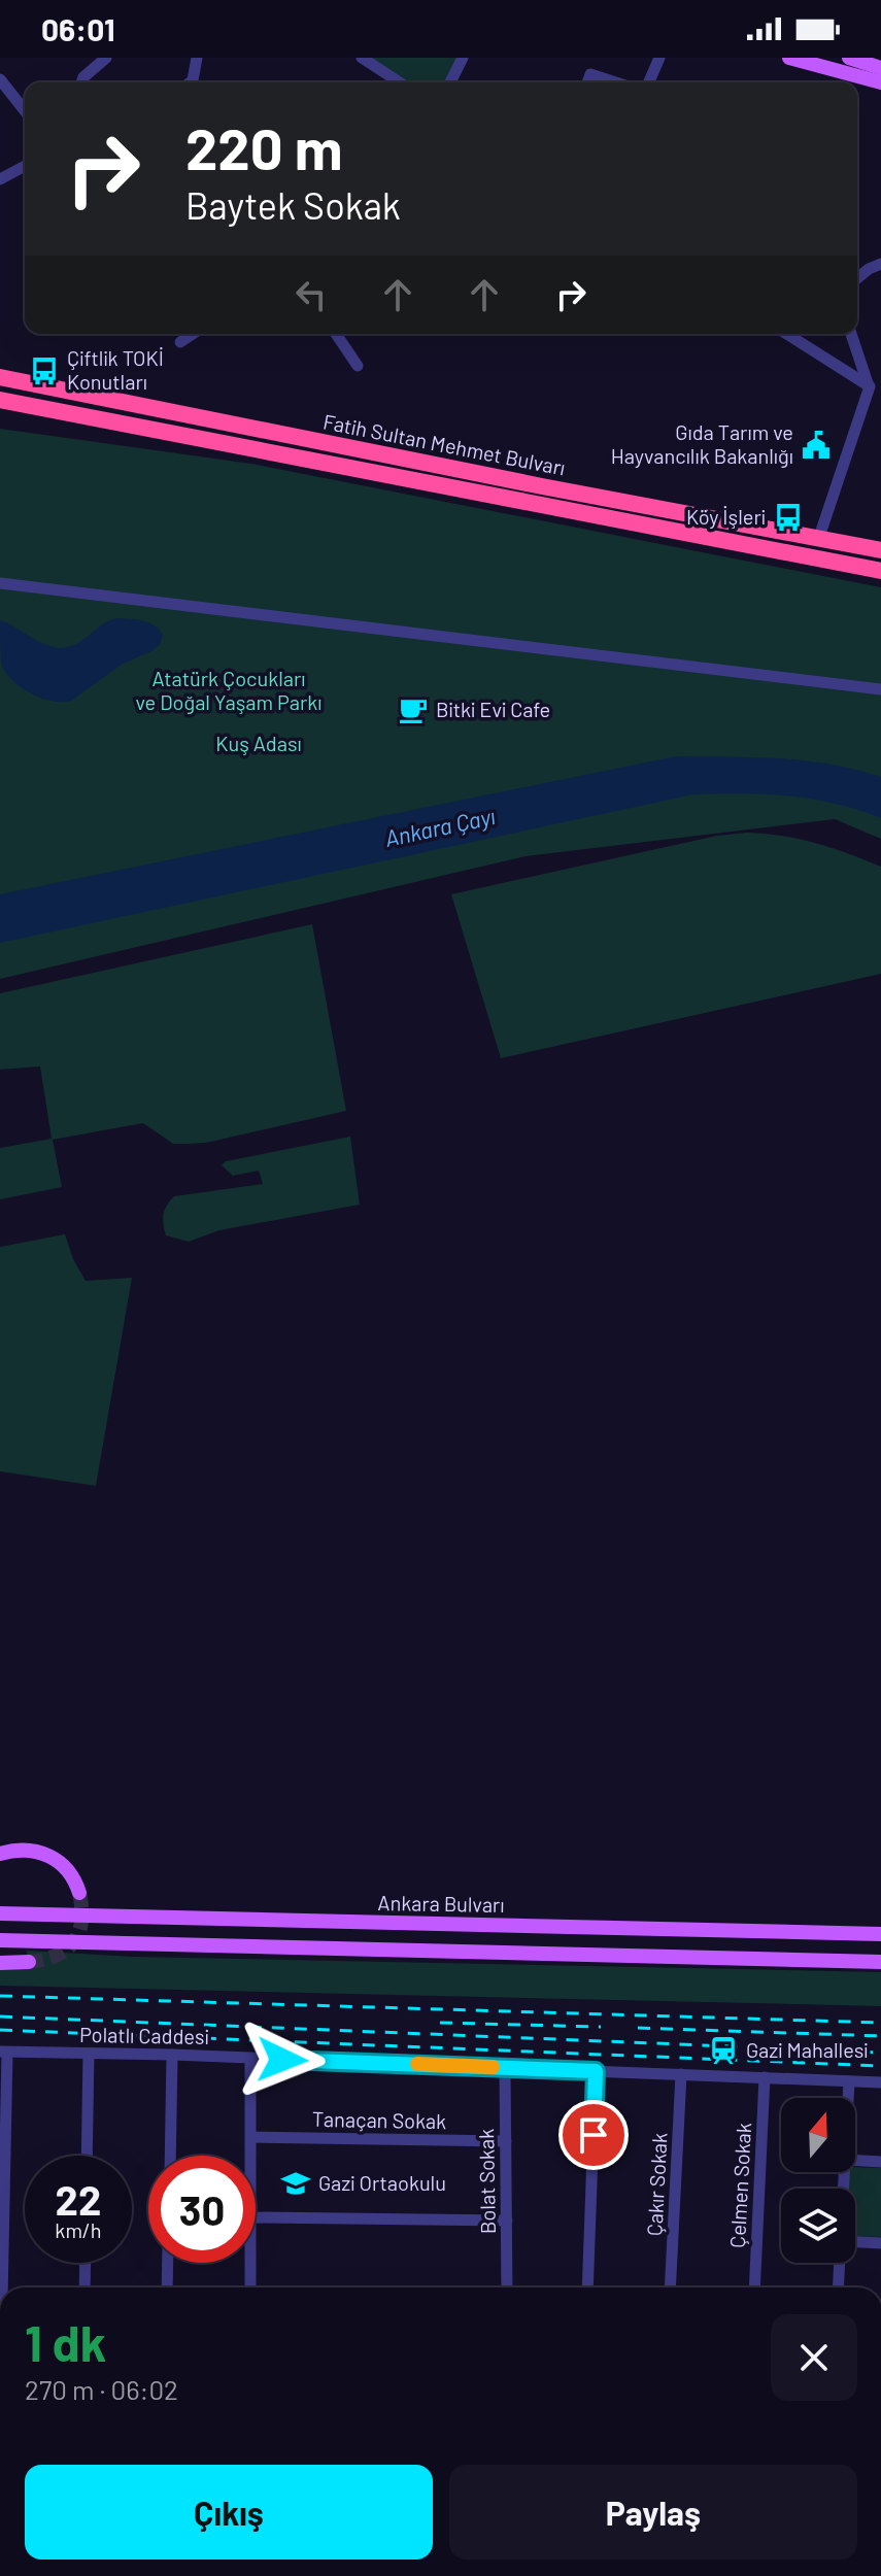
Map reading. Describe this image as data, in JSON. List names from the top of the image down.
{
  "streets": {
    "highway": ["Fatih Sultan Mehmet Bulvarı"],
    "main road": ["Ankara Bulvarı"],
    "street": [
      "Polatlı Caddesi",
      "Tanaçan Sokak",
      "Bolat Sokak",
      "Çakır Sokak",
      "Çelmen Sokak"
    ]
  },
  "crossings": [
    ["Polatlı Caddesi", "Bolat Sokak"],
    ["Polatlı Caddesi", "Çakır Sokak"],
    ["Polatlı Caddesi", "Çelmen Sokak"],
    ["Tanaçan Sokak", "Bolat Sokak"]
  ],
  "water": ["Ankara Çayı"],
  "parks": ["Atatürk Çocukları ve Doğal Yaşam Parkı", "Kuş Adası"],
  "places": {
    "bus stop": ["Çiftlik TOKİ Konutları", "Köy İşleri"],
    "public building": ["Gıda Tarım ve Hayvancılık Bakanlığı"],
    "cafe": ["Bitki Evi Cafe"],
    "station": ["Gazi Mahallesi"],
    "school or university": ["Gazi Ortaokulu"]
  },
  "north": "top",
  "page": {
    "status": "06:01",
    "turn": ["220 m", "Baytek Sokak"],
    "speed": "22 km/h",
    "limit": "30",
    "heading": ["1 dk", "270 m · 06:02"],
    "buttons": ["Çıkış", "Paylaş"]
  }
}
